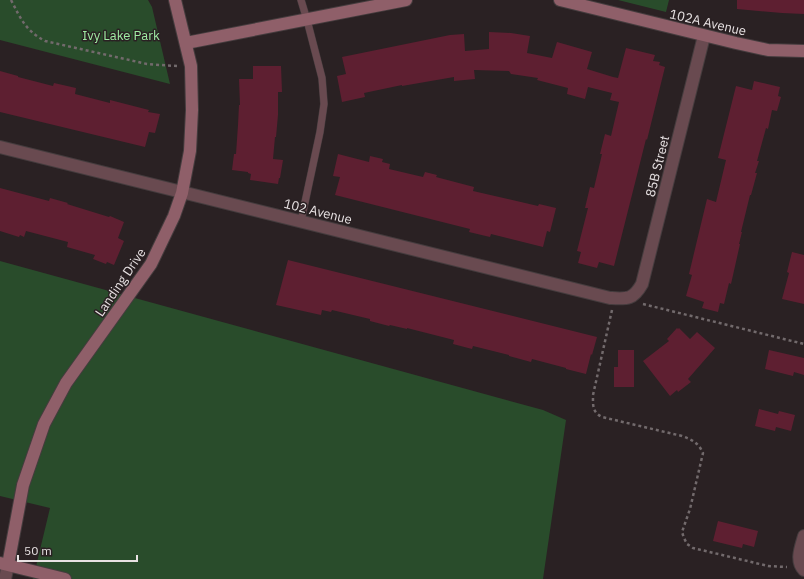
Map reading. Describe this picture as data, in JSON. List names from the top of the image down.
{
  "streets": {
    "street": [
      "102A Avenue",
      "85B Street",
      "102 Avenue",
      "Landing Drive"
    ]
  },
  "crossings": [
    ["102A Avenue", "85B Street"],
    ["85B Street", "102 Avenue"],
    ["102 Avenue", "Landing Drive"]
  ],
  "parks": ["Ivy Lake Park"],
  "scale_bar": "50 m"
}
